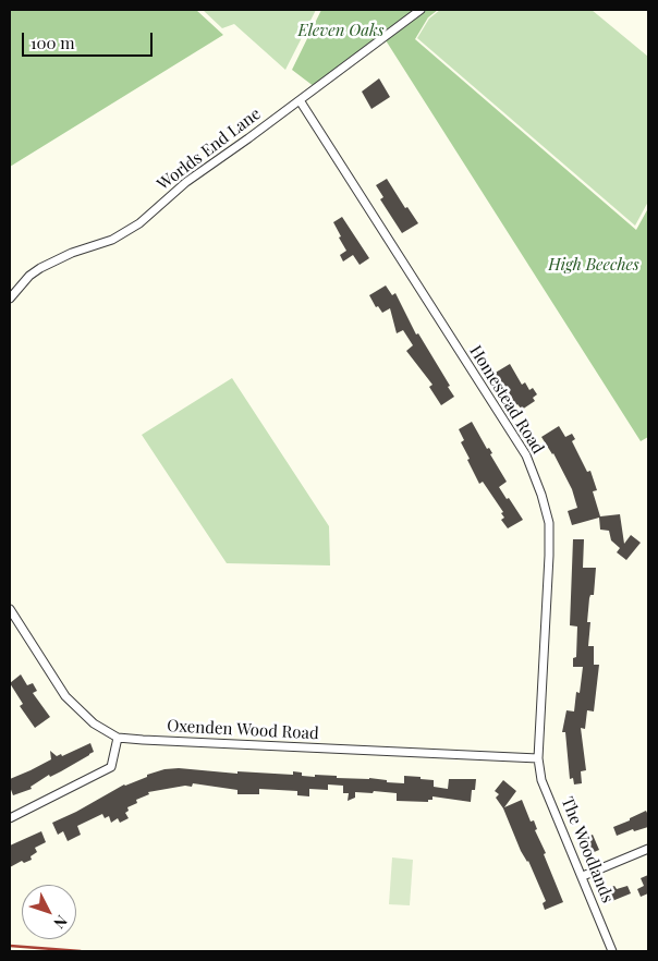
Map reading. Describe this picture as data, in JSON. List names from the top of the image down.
{
  "streets": {
    "street": [
      "Worlds End Lane",
      "Homestead Road",
      "Oxenden Wood Road",
      "The Woodlands"
    ]
  },
  "crossings": [
    ["Worlds End Lane", "Homestead Road"],
    ["Homestead Road", "Oxenden Wood Road"],
    ["Homestead Road", "The Woodlands"],
    ["Oxenden Wood Road", "The Woodlands"]
  ],
  "parks": ["Eleven Oaks", "High Beeches"],
  "scale_bar": "100 m",
  "north": "bottom right"
}
